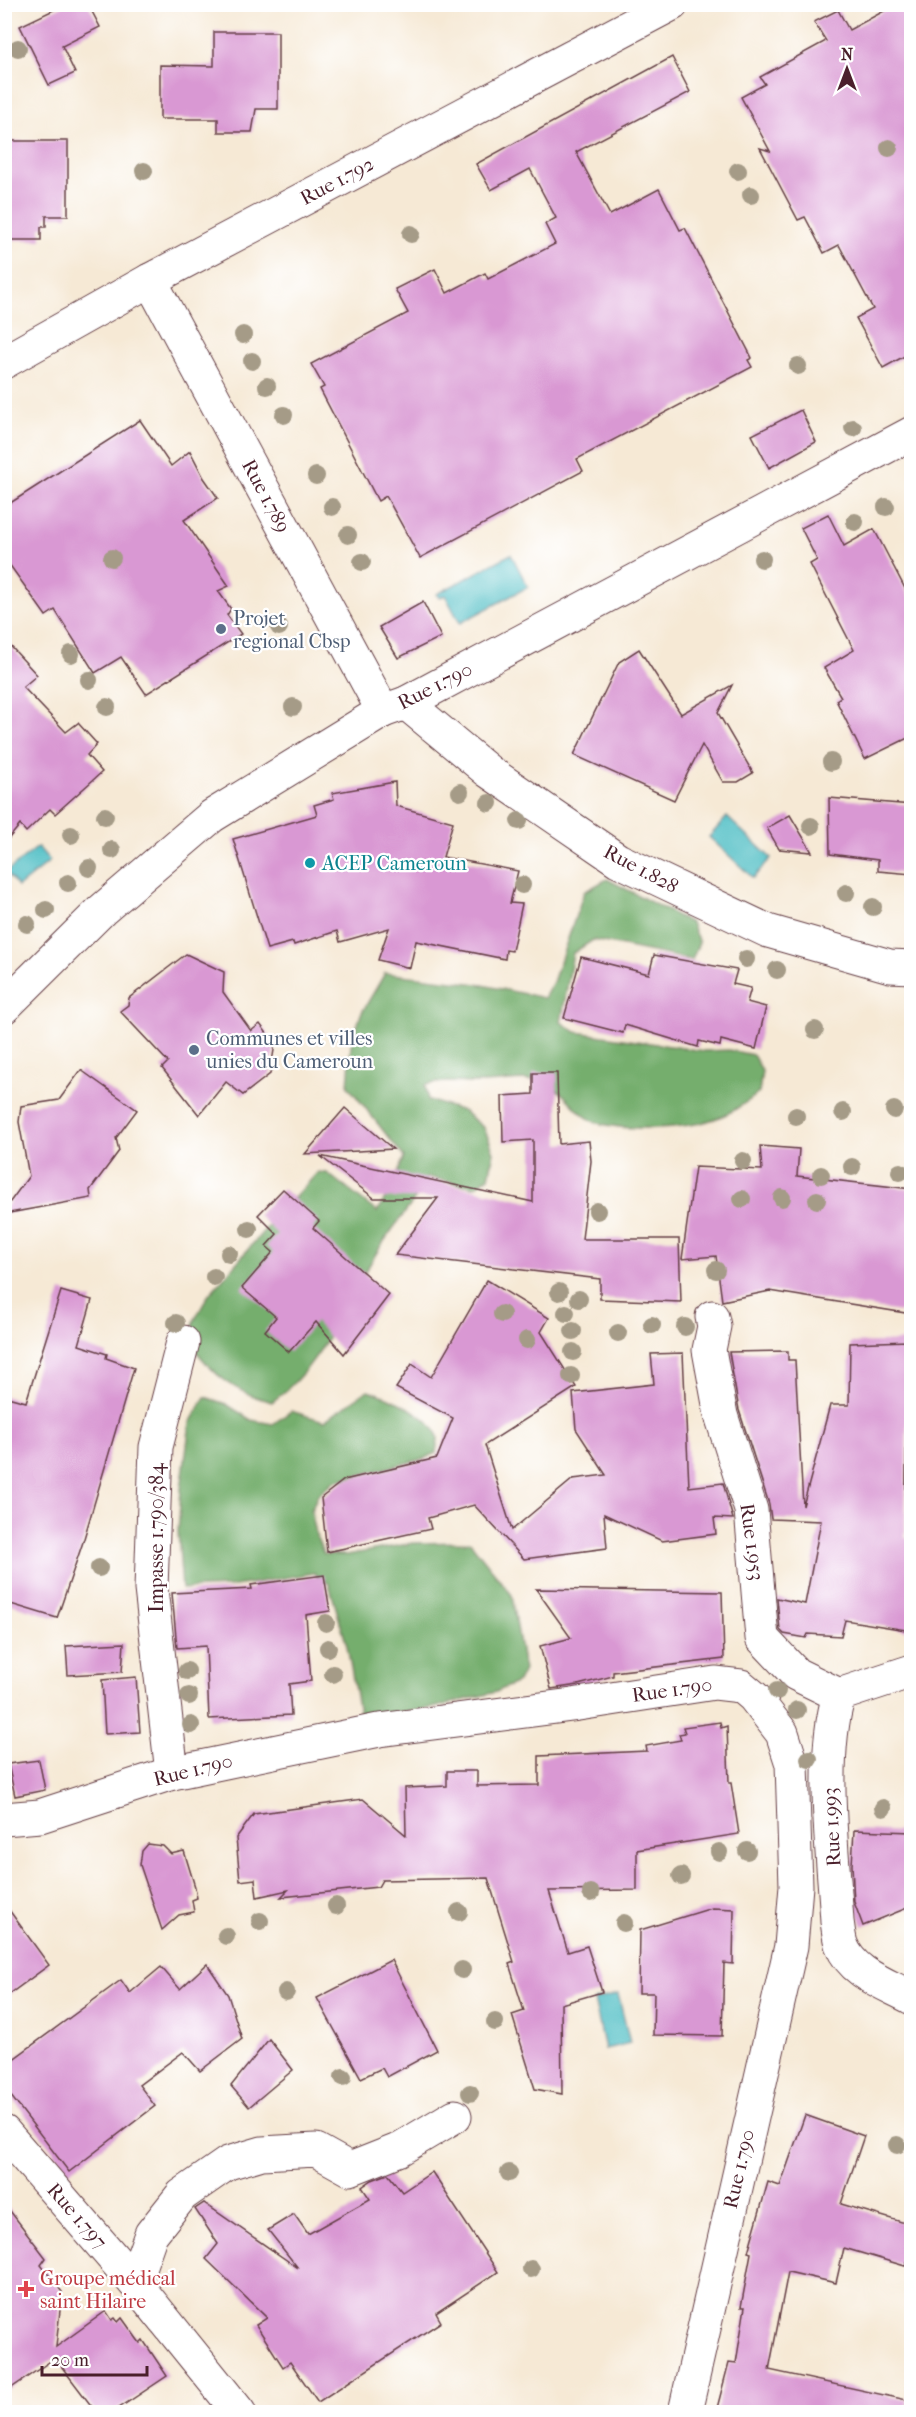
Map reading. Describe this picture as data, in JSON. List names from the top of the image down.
{
  "streets": {
    "street": [
      "Rue 1.792",
      "Rue 1.789",
      "Rue 1.790",
      "Rue 1.828",
      "Impasse 1.790/384",
      "Rue 1.953",
      "Rue 1.993",
      "Rue 1.797"
    ]
  },
  "crossings": [
    ["Rue 1.792", "Rue 1.789"],
    ["Rue 1.789", "Rue 1.790"],
    ["Rue 1.789", "Rue 1.828"],
    ["Rue 1.790", "Rue 1.828"],
    ["Rue 1.790", "Impasse 1.790/384"],
    ["Rue 1.953", "Rue 1.993"]
  ],
  "places": {
    "other": ["Projet regional Cbsp", "ACEP Cameroun", "Communes et villes unies du Cameroun"],
    "health": ["Groupe médical saint Hilaire"]
  },
  "scale_bar": "20 m",
  "north": "top"
}
